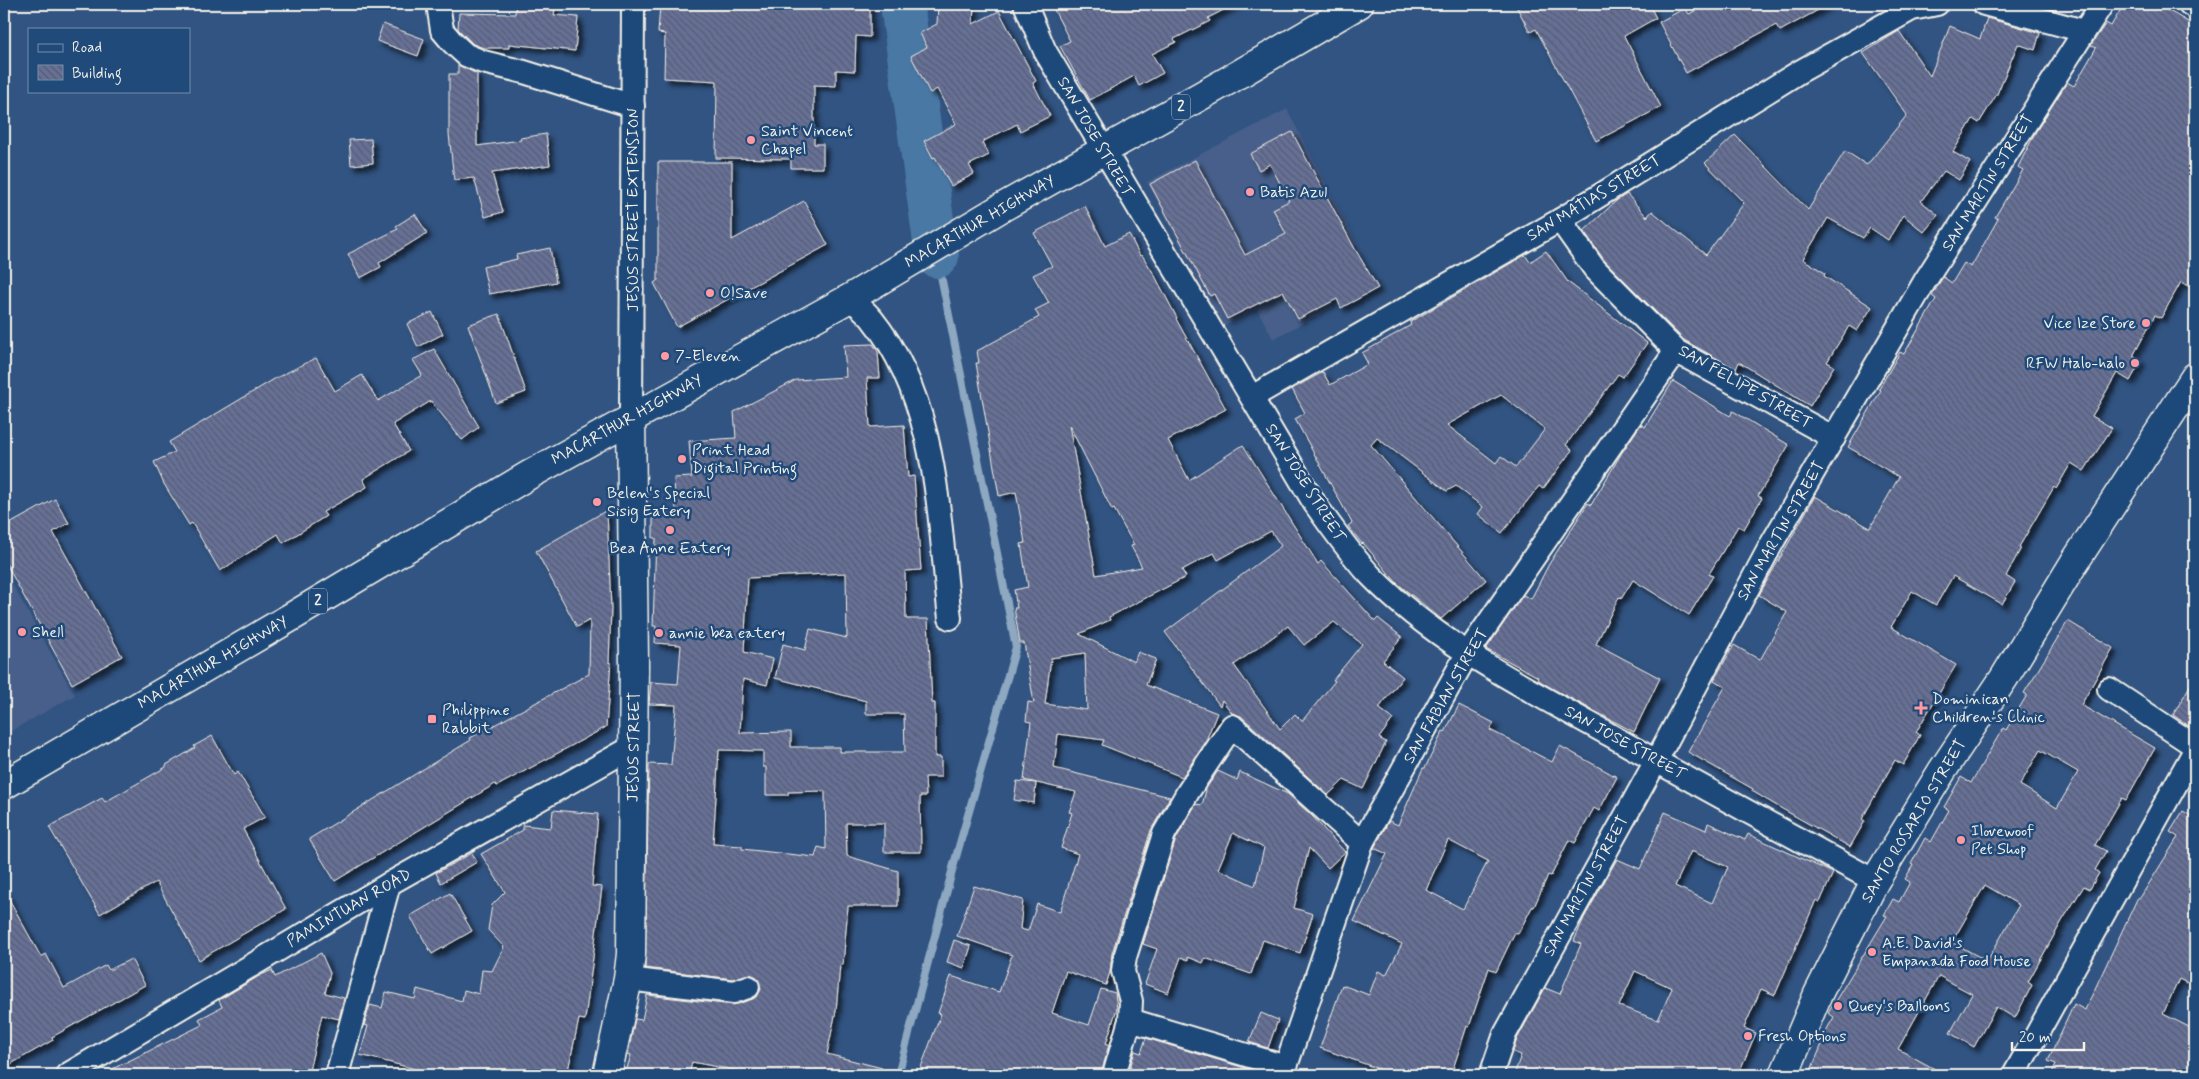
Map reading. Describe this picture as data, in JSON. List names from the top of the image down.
{
  "streets": {
    "main road": [
      "2",
      "MACARTHUR HIGHWAY",
      "JESUS STREET",
      "SANTO ROSARIO STREET"
    ],
    "street": [
      "SAN JOSE STREET",
      "SAN MARTIN STREET",
      "SAN MATIAS STREET",
      "JESUS STREET EXTENSION",
      "SAN FELIPE STREET",
      "SAN FABIAN STREET",
      "PAMINTUAN ROAD"
    ]
  },
  "crossings": [
    ["SAN JOSE STREET", "SAN MARTIN STREET"],
    ["SAN JOSE STREET", "SAN MATIAS STREET"],
    ["SAN JOSE STREET", "MACARTHUR HIGHWAY"],
    ["SAN JOSE STREET", "SAN FABIAN STREET"],
    ["SAN JOSE STREET", "SANTO ROSARIO STREET"],
    ["SAN MARTIN STREET", "SAN FELIPE STREET"],
    ["SAN MATIAS STREET", "SAN FELIPE STREET"],
    ["JESUS STREET EXTENSION", "MACARTHUR HIGHWAY"],
    ["JESUS STREET EXTENSION", "JESUS STREET"],
    ["MACARTHUR HIGHWAY", "JESUS STREET"],
    ["SAN FELIPE STREET", "SAN FABIAN STREET"],
    ["JESUS STREET", "PAMINTUAN ROAD"]
  ],
  "places": {
    "other": [
      "Saint Vincent Chapel",
      "Batis Azul",
      "O!Save",
      "Vice Ize Store",
      "7-Eleven",
      "RFW Halo-halo",
      "Print Head Digital Printing",
      "Belen's Special Sisig Eatery",
      "Bea Anne Eatery",
      "Shell",
      "annie bea eatery",
      "Ilovewoof Pet Shop",
      "A.E. David's Empanada Food House",
      "Quey's Balloons",
      "Fresh Options"
    ],
    "health": ["Dominican Children's Clinic"],
    "transit": ["Philippine Rabbit"]
  },
  "legend": ["Road", "Building"],
  "scale_bar": "20 m"
}
